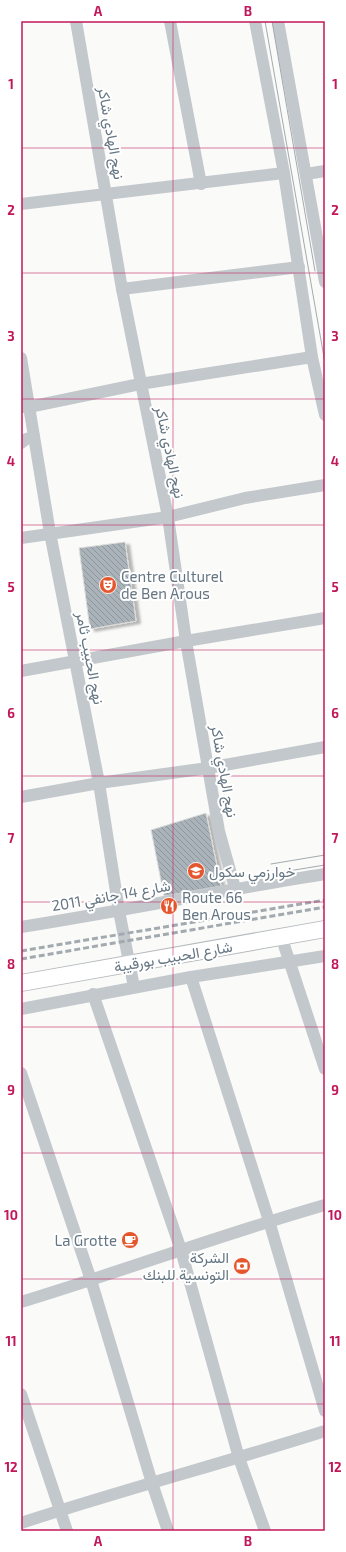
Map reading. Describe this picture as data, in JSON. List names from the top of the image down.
{
  "streets": {
    "main road": ["شارع الحبيب بورقيبة"],
    "street": ["نهج الهادي شاكر", "نهج الحبيب ثامر", "شارع 14 جانفي 2011"]
  },
  "crossings": [
    ["نهج الهادي شاكر", "شارع 14 جانفي 2011"],
    ["نهج الحبيب ثامر", "شارع 14 جانفي 2011"],
    ["نهج الحبيب ثامر", "شارع الحبيب بورقيبة"]
  ],
  "places": {
    "theatre": ["Centre Culturel de Ben Arous"],
    "school or university": ["خوارزمي سكول"],
    "restaurant": ["Route 66 Ben Arous"],
    "cafe": ["La Grotte"],
    "bank": ["الشركة التونسية للبنك"]
  },
  "grid": {
    "columns": ["A", "B"],
    "rows": [
      "1",
      "2",
      "3",
      "4",
      "5",
      "6",
      "7",
      "8",
      "9",
      "10",
      "11",
      "12"
    ]
  }
}
